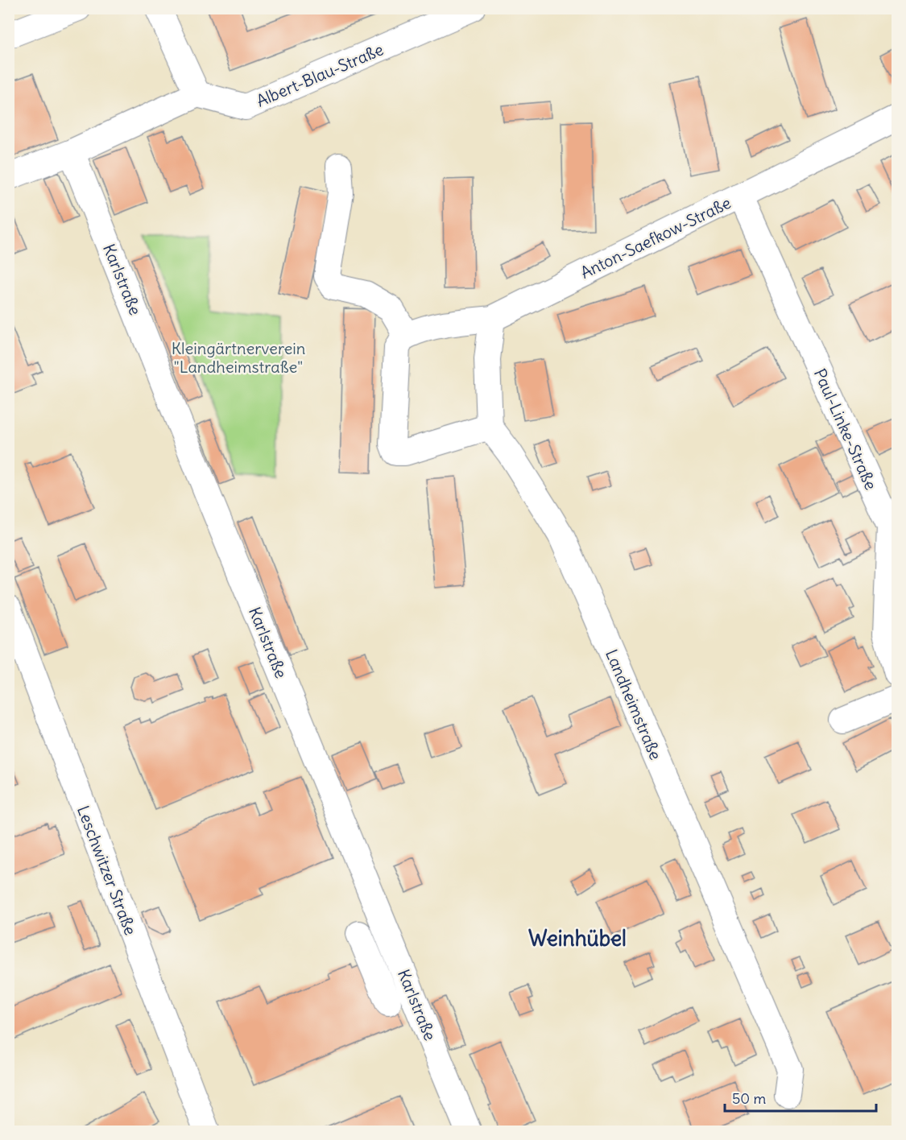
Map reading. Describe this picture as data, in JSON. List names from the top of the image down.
{
  "streets": {
    "street": [
      "Albert-Blau-Straße",
      "Anton-Saefkow-Straße",
      "Karlstraße",
      "Paul-Linke-Straße",
      "Landheimstraße",
      "Leschwitzer Straße"
    ]
  },
  "crossings": [
    ["Anton-Saefkow-Straße", "Paul-Linke-Straße"]
  ],
  "districts": ["Weinhübel"],
  "parks": ["Kleingärtnerverein \"Landheimstraße\""],
  "scale_bar": "50 m"
}
